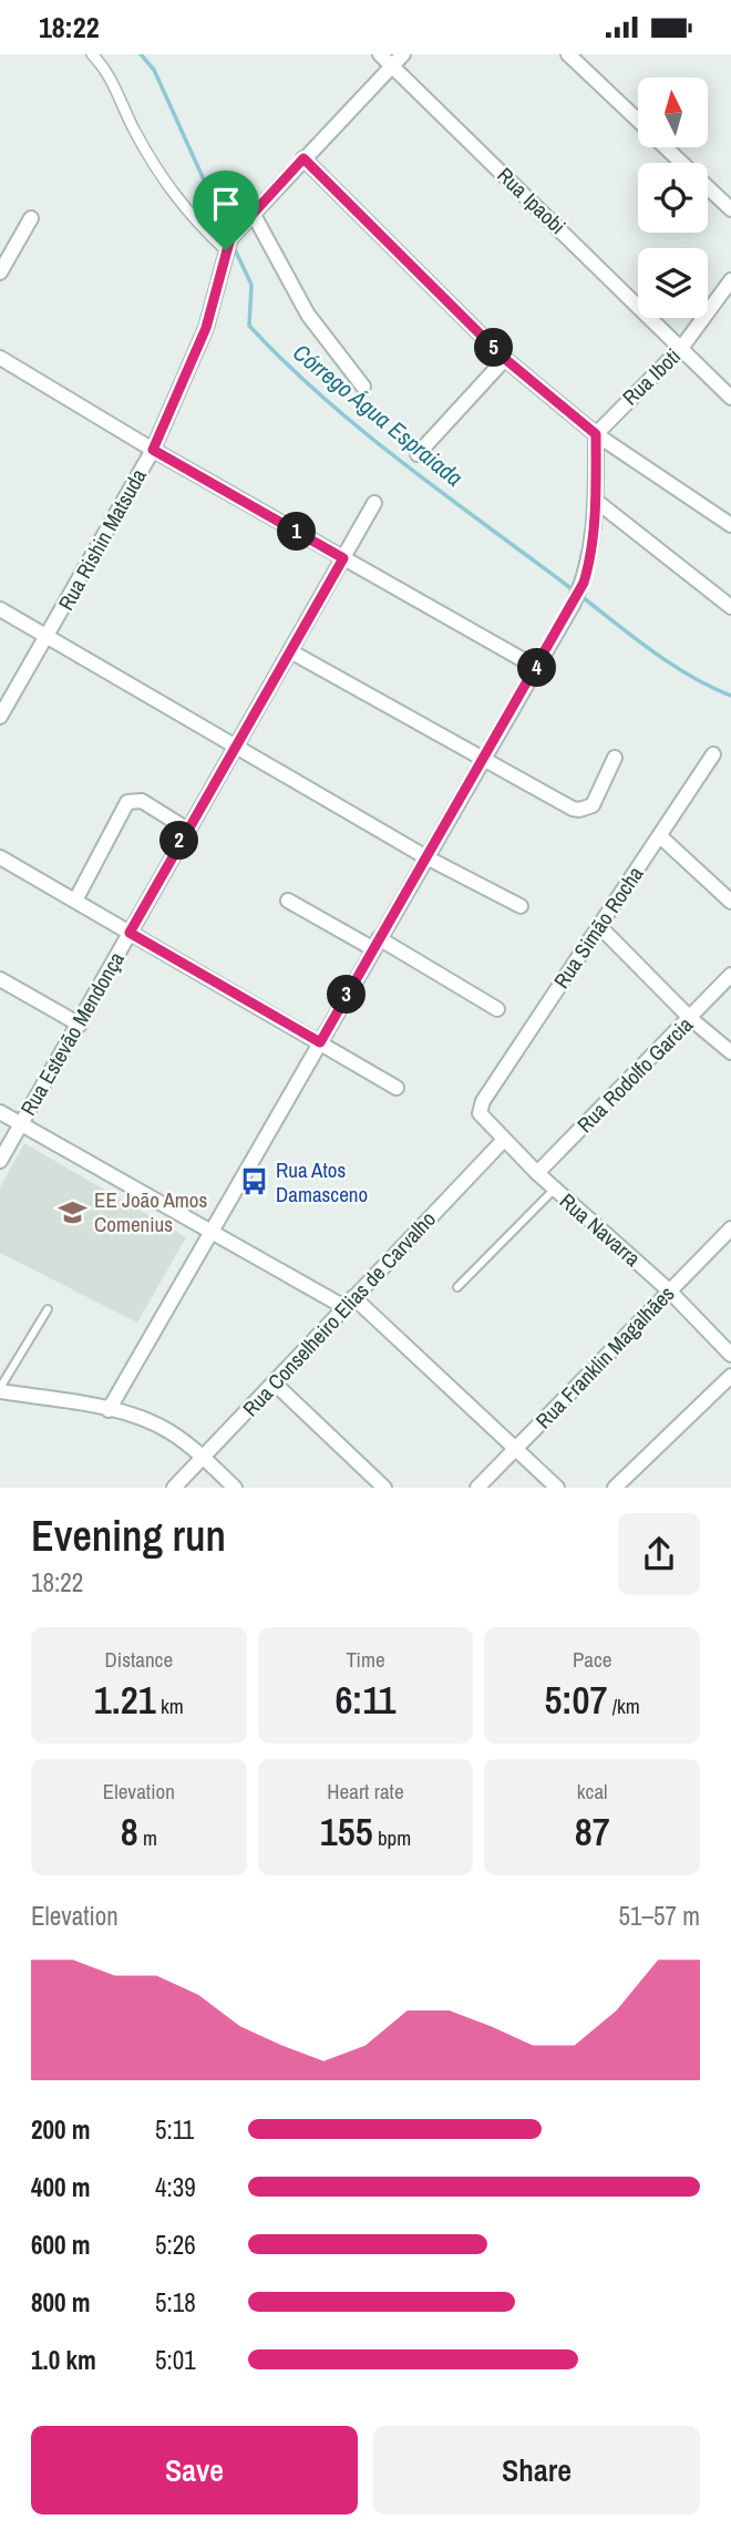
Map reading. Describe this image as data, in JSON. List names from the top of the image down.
{
  "streets": {
    "street": [
      "Rua Ipaobi",
      "Rua Iboti",
      "Rua Rishin Matsuda",
      "Rua Simão Rocha",
      "Rua Estevão Mendonça",
      "Rua Rodolfo Garcia",
      "Rua Navarra",
      "Rua Conselheiro Elias de Carvalho",
      "Rua Franklin Magalhães"
    ]
  },
  "crossings": [
    ["Rua Ipaobi", "Rua Iboti"],
    ["Rua Ipaobi", "Rua Rishin Matsuda"],
    ["Rua Simão Rocha", "Rua Navarra"],
    ["Rua Rodolfo Garcia", "Rua Navarra"],
    ["Rua Navarra", "Rua Conselheiro Elias de Carvalho"],
    ["Rua Navarra", "Rua Franklin Magalhães"]
  ],
  "water": ["Córrego Água Espraiada"],
  "places": {
    "bus stop": ["Rua Atos Damasceno"],
    "school or university": ["EE João Amos Comenius"]
  },
  "north": "top",
  "page": {
    "status": "18:22",
    "pins": [
      "5",
      "1",
      "4",
      "2",
      "3"
    ],
    "heading": ["Evening run", "18:22"],
    "stats": [
      ["Distance", "1.21 km"],
      ["Time", "6:11"],
      ["Pace", "5:07 /km"],
      ["Elevation", "8 m"],
      ["Heart rate", "155 bpm"],
      ["kcal", "87"]
    ],
    "chart": ["Elevation", "51–57 m"],
    "list": [
      {
        "name": "200 m",
        "note": "5:11"
      },
      {
        "name": "400 m",
        "note": "4:39"
      },
      {
        "name": "600 m",
        "note": "5:26"
      },
      {
        "name": "800 m",
        "note": "5:18"
      },
      {
        "name": "1.0 km",
        "note": "5:01"
      }
    ],
    "buttons": ["Save", "Share"]
  }
}
